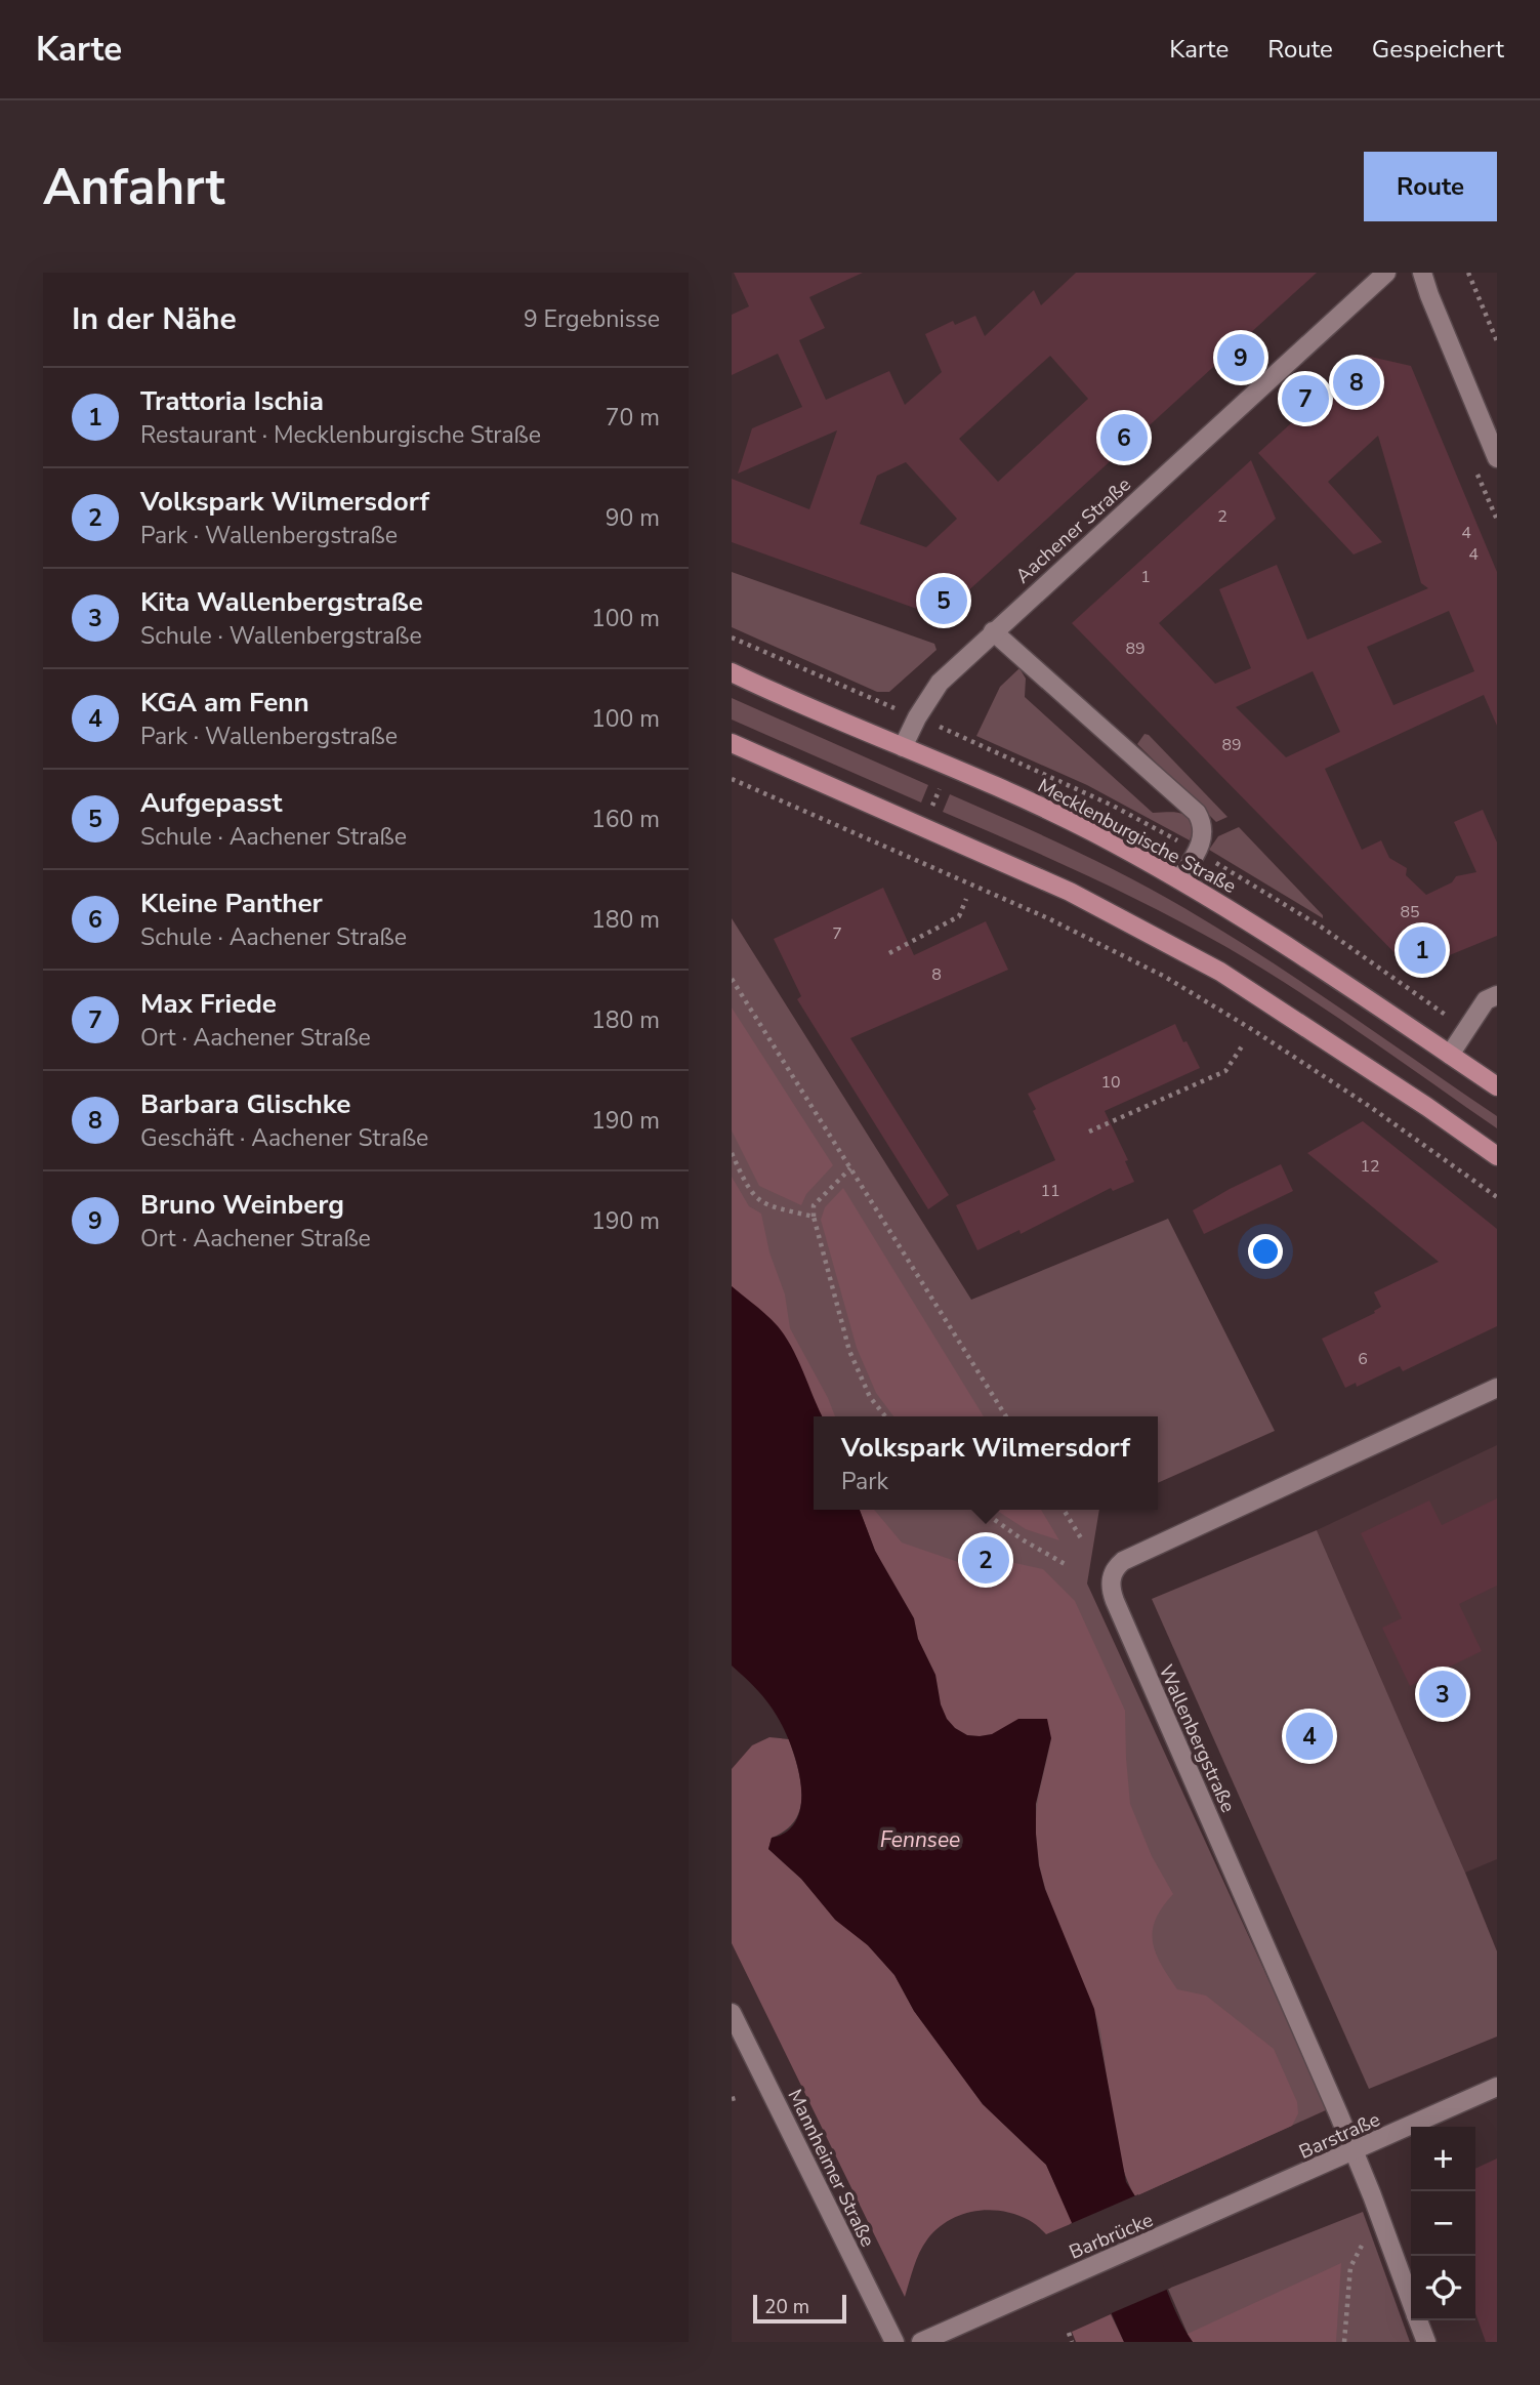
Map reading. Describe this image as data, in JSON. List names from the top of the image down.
{
  "streets": {
    "main road": ["Mecklenburgische Straße"],
    "street": [
      "Aachener Straße",
      "Wallenbergstraße",
      "Barstraße",
      "Mannheimer Straße",
      "Barbrücke"
    ]
  },
  "crossings": [
    ["Aachener Straße", "Mecklenburgische Straße"],
    ["Wallenbergstraße", "Barstraße"],
    ["Barstraße", "Barbrücke"]
  ],
  "water": ["Fennsee"],
  "house_numbers": [
    "2",
    "4",
    "4",
    "1",
    "89",
    "89",
    "85",
    "7",
    "8",
    "10",
    "12",
    "11",
    "6"
  ],
  "scale_bar": "20 m",
  "page": {
    "header": "Karte",
    "nav": ["Karte", "Route", "Gespeichert"],
    "buttons": "Route",
    "title": "Anfahrt",
    "heading": ["In der Nähe", "9 Ergebnisse"],
    "pins": [
      "9",
      "8",
      "7",
      "6",
      "5",
      "1",
      "2",
      "3",
      "4"
    ],
    "list": [
      {
        "mark": "1",
        "name": "Trattoria Ischia",
        "note": "Restaurant · Mecklenburgische Straße",
        "value": "70 m"
      },
      {
        "mark": "2",
        "name": "Volkspark Wilmersdorf",
        "note": "Park · Wallenbergstraße",
        "value": "90 m"
      },
      {
        "mark": "3",
        "name": "Kita Wallenbergstraße",
        "note": "Schule · Wallenbergstraße",
        "value": "100 m"
      },
      {
        "mark": "4",
        "name": "KGA am Fenn",
        "note": "Park · Wallenbergstraße",
        "value": "100 m"
      },
      {
        "mark": "5",
        "name": "Aufgepasst",
        "note": "Schule · Aachener Straße",
        "value": "160 m"
      },
      {
        "mark": "6",
        "name": "Kleine Panther",
        "note": "Schule · Aachener Straße",
        "value": "180 m"
      },
      {
        "mark": "7",
        "name": "Max Friede",
        "note": "Ort · Aachener Straße",
        "value": "180 m"
      },
      {
        "mark": "8",
        "name": "Barbara Glischke",
        "note": "Geschäft · Aachener Straße",
        "value": "190 m"
      },
      {
        "mark": "9",
        "name": "Bruno Weinberg",
        "note": "Ort · Aachener Straße",
        "value": "190 m"
      }
    ],
    "popup": ["Volkspark Wilmersdorf", "Park"],
    "map_buttons": ["+", "−"],
    "scale": "20 m"
  }
}
